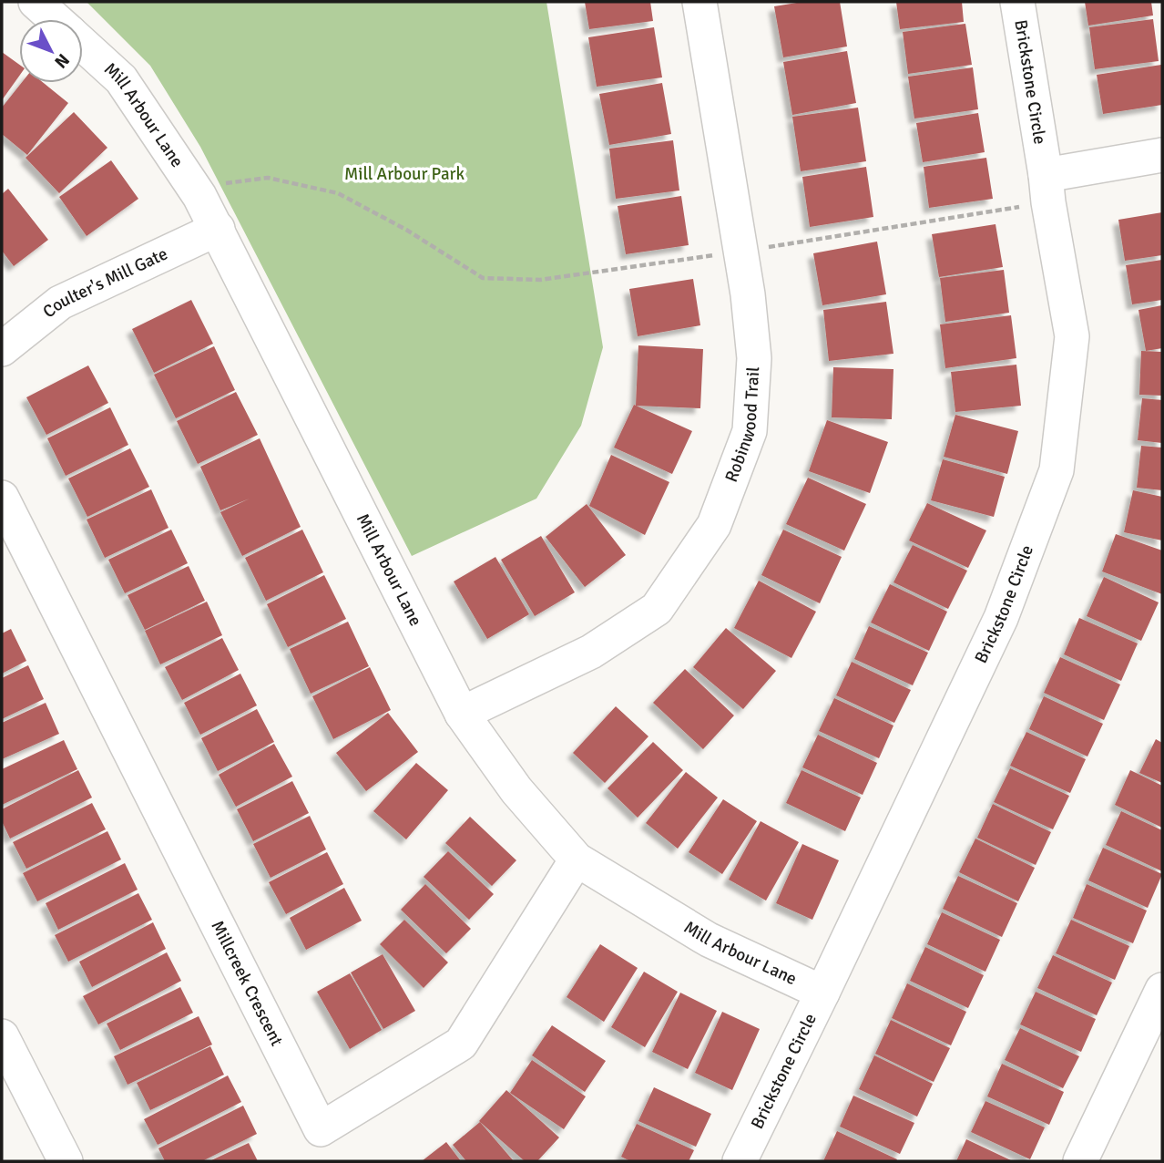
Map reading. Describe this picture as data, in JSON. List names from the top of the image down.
{
  "streets": {
    "street": [
      "Brickstone Circle",
      "Mill Arbour Lane",
      "Coulter's Mill Gate",
      "Robinwood Trail",
      "Millcreek Crescent"
    ]
  },
  "crossings": [
    ["Brickstone Circle", "Mill Arbour Lane"],
    ["Mill Arbour Lane", "Coulter's Mill Gate"],
    ["Mill Arbour Lane", "Robinwood Trail"],
    ["Mill Arbour Lane", "Millcreek Crescent"]
  ],
  "parks": ["Mill Arbour Park"],
  "north": "bottom right"
}
